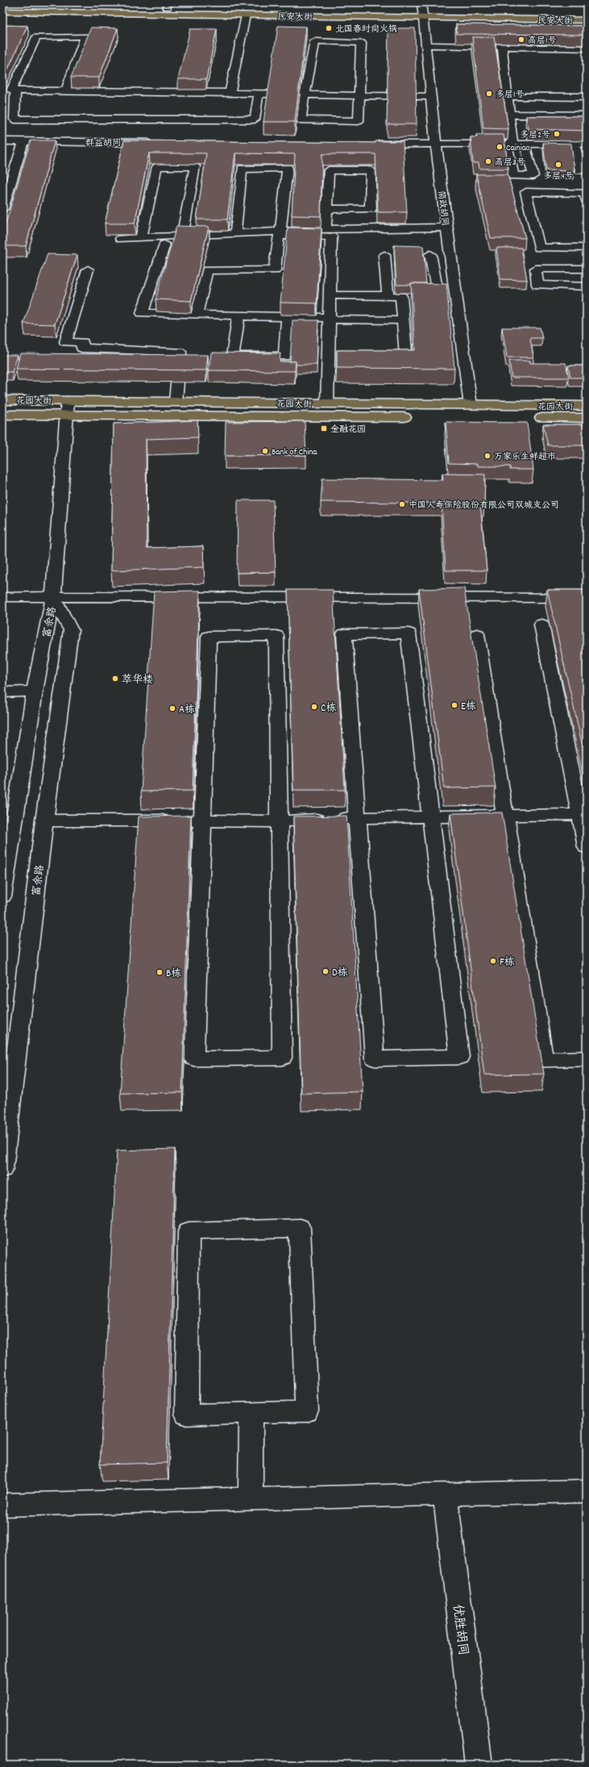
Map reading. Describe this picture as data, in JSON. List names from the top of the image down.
{
  "streets": {
    "main road": ["民安大街", "花园大街"],
    "street": [
      "群益胡同",
      "简政胡同",
      "富余路",
      "优胜胡同"
    ]
  },
  "crossings": [
    ["民安大街", "简政胡同"],
    ["简政胡同", "花园大街"],
    ["花园大街", "富余路"]
  ],
  "places": {
    "other": [
      "北国春时尚火锅",
      "高层1号",
      "多层1号",
      "多层2号",
      "Cainiao",
      "高层3号",
      "多层4号",
      "Bank of China",
      "万家乐生鲜超市",
      "中国人寿保险股份有限公司双城支公司",
      "萃华楼",
      "E栋",
      "C栋",
      "A栋",
      "F栋",
      "D栋",
      "B栋"
    ],
    "transit": ["金融花园"]
  }
}
